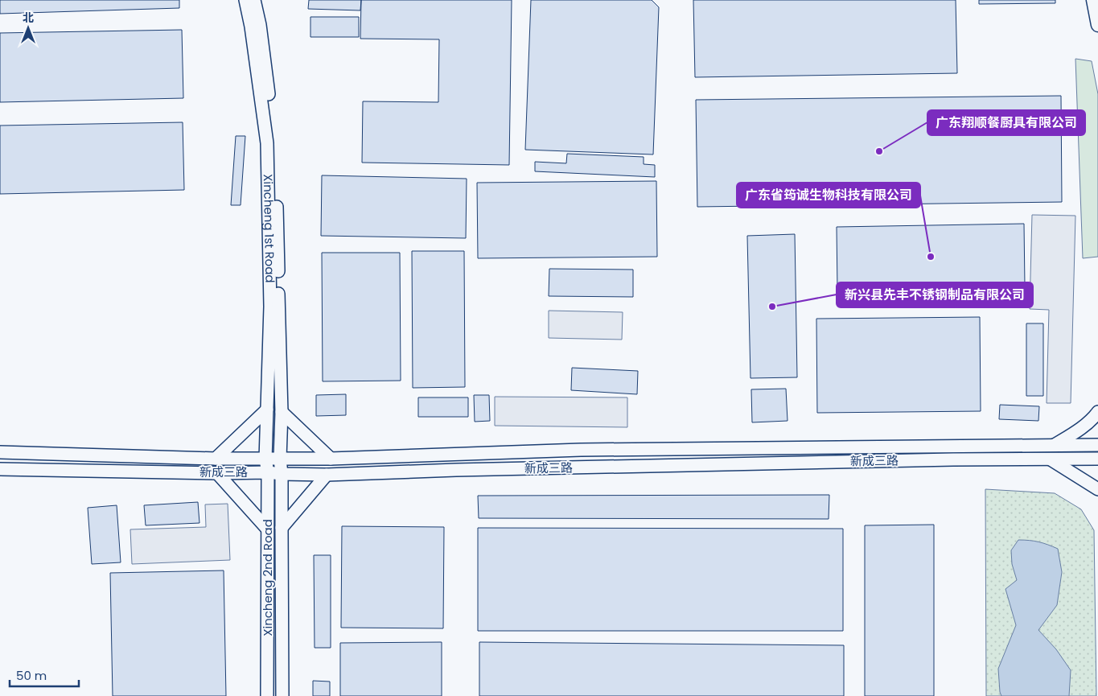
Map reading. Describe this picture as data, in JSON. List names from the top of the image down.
{
  "streets": {
    "street": ["Xincheng 1st Road", "新成三路", "Xincheng 2nd Road"]
  },
  "crossings": [
    ["Xincheng 1st Road", "新成三路"],
    ["Xincheng 1st Road", "Xincheng 2nd Road"],
    ["新成三路", "Xincheng 2nd Road"]
  ],
  "places": ["广东翔顺餐厨具有限公司", "广东省筠诚生物科技有限公司", "新兴县先丰不锈钢制品有限公司"],
  "scale_bar": "50 m",
  "north": "top"
}
